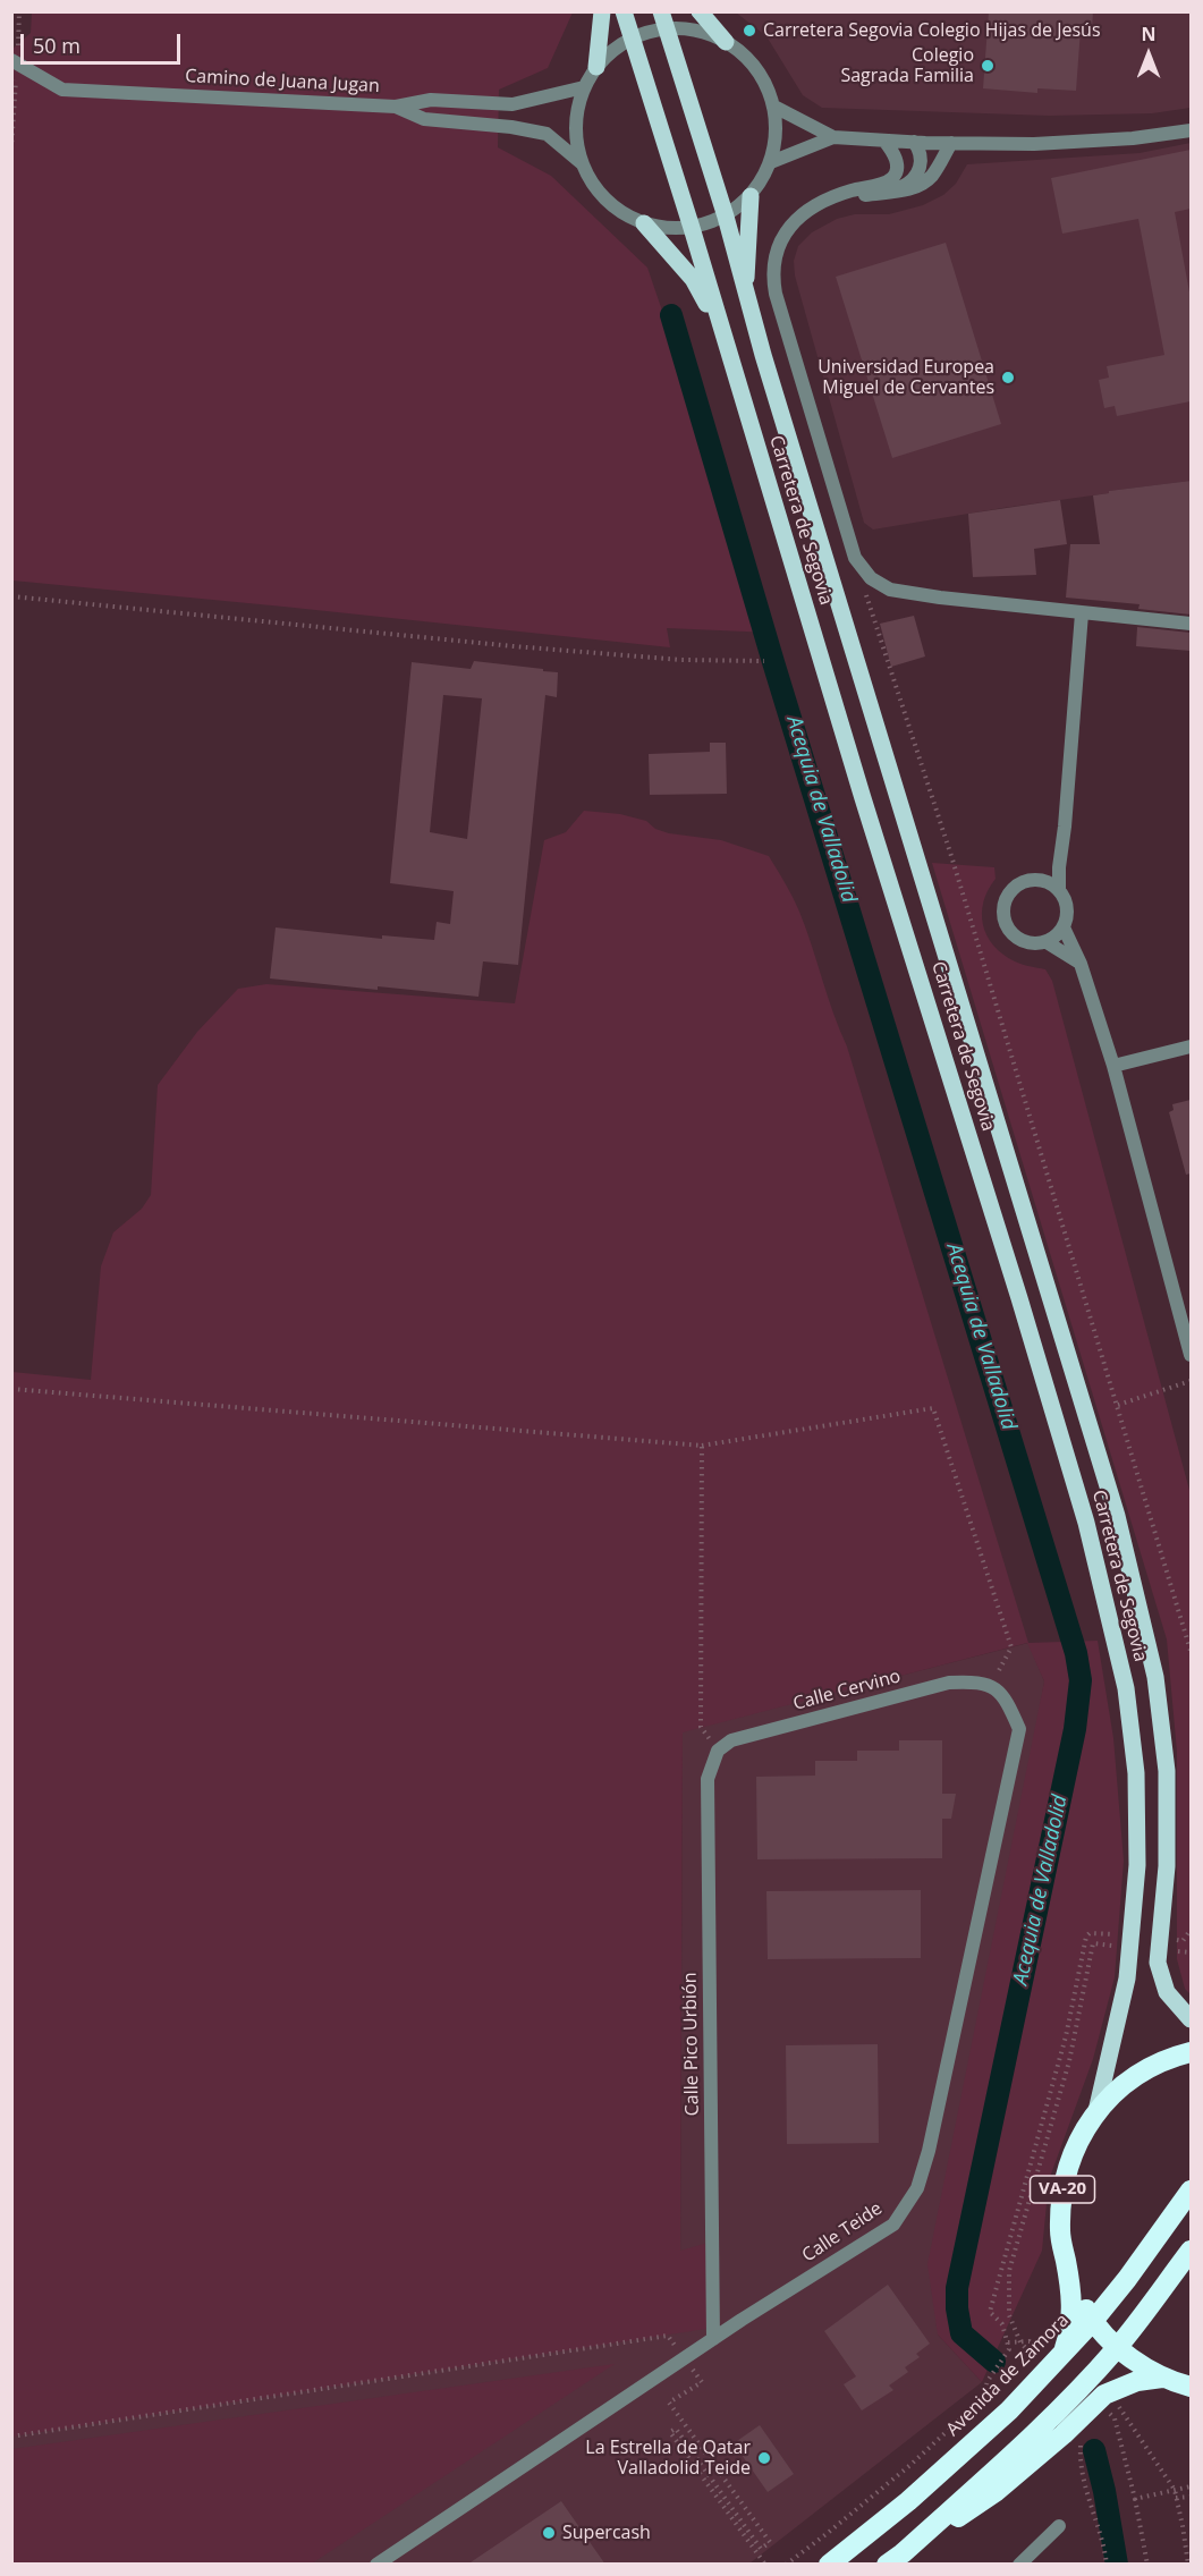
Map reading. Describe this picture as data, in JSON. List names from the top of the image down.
{
  "streets": {
    "highway": ["VA-20", "Avenida de Zamora"],
    "main road": ["Carretera de Segovia"],
    "street": [
      "Camino de Juana Jugan",
      "Calle Cervino",
      "Calle Pico Urbión",
      "Calle Teide"
    ]
  },
  "crossings": [
    ["Carretera de Segovia", "VA-20"],
    ["Calle Cervino", "Calle Pico Urbión"],
    ["Calle Cervino", "Calle Teide"],
    ["Calle Pico Urbión", "Calle Teide"],
    ["VA-20", "Avenida de Zamora"]
  ],
  "water": ["Acequia de Valladolid"],
  "places": [
    "Carretera Segovia Colegio Hijas de Jesús",
    "Colegio Sagrada Familia",
    "Universidad Europea Miguel de Cervantes",
    "La Estrella de Qatar Valladolid Teide",
    "Supercash"
  ],
  "scale_bar": "50 m",
  "north": "top"
}
